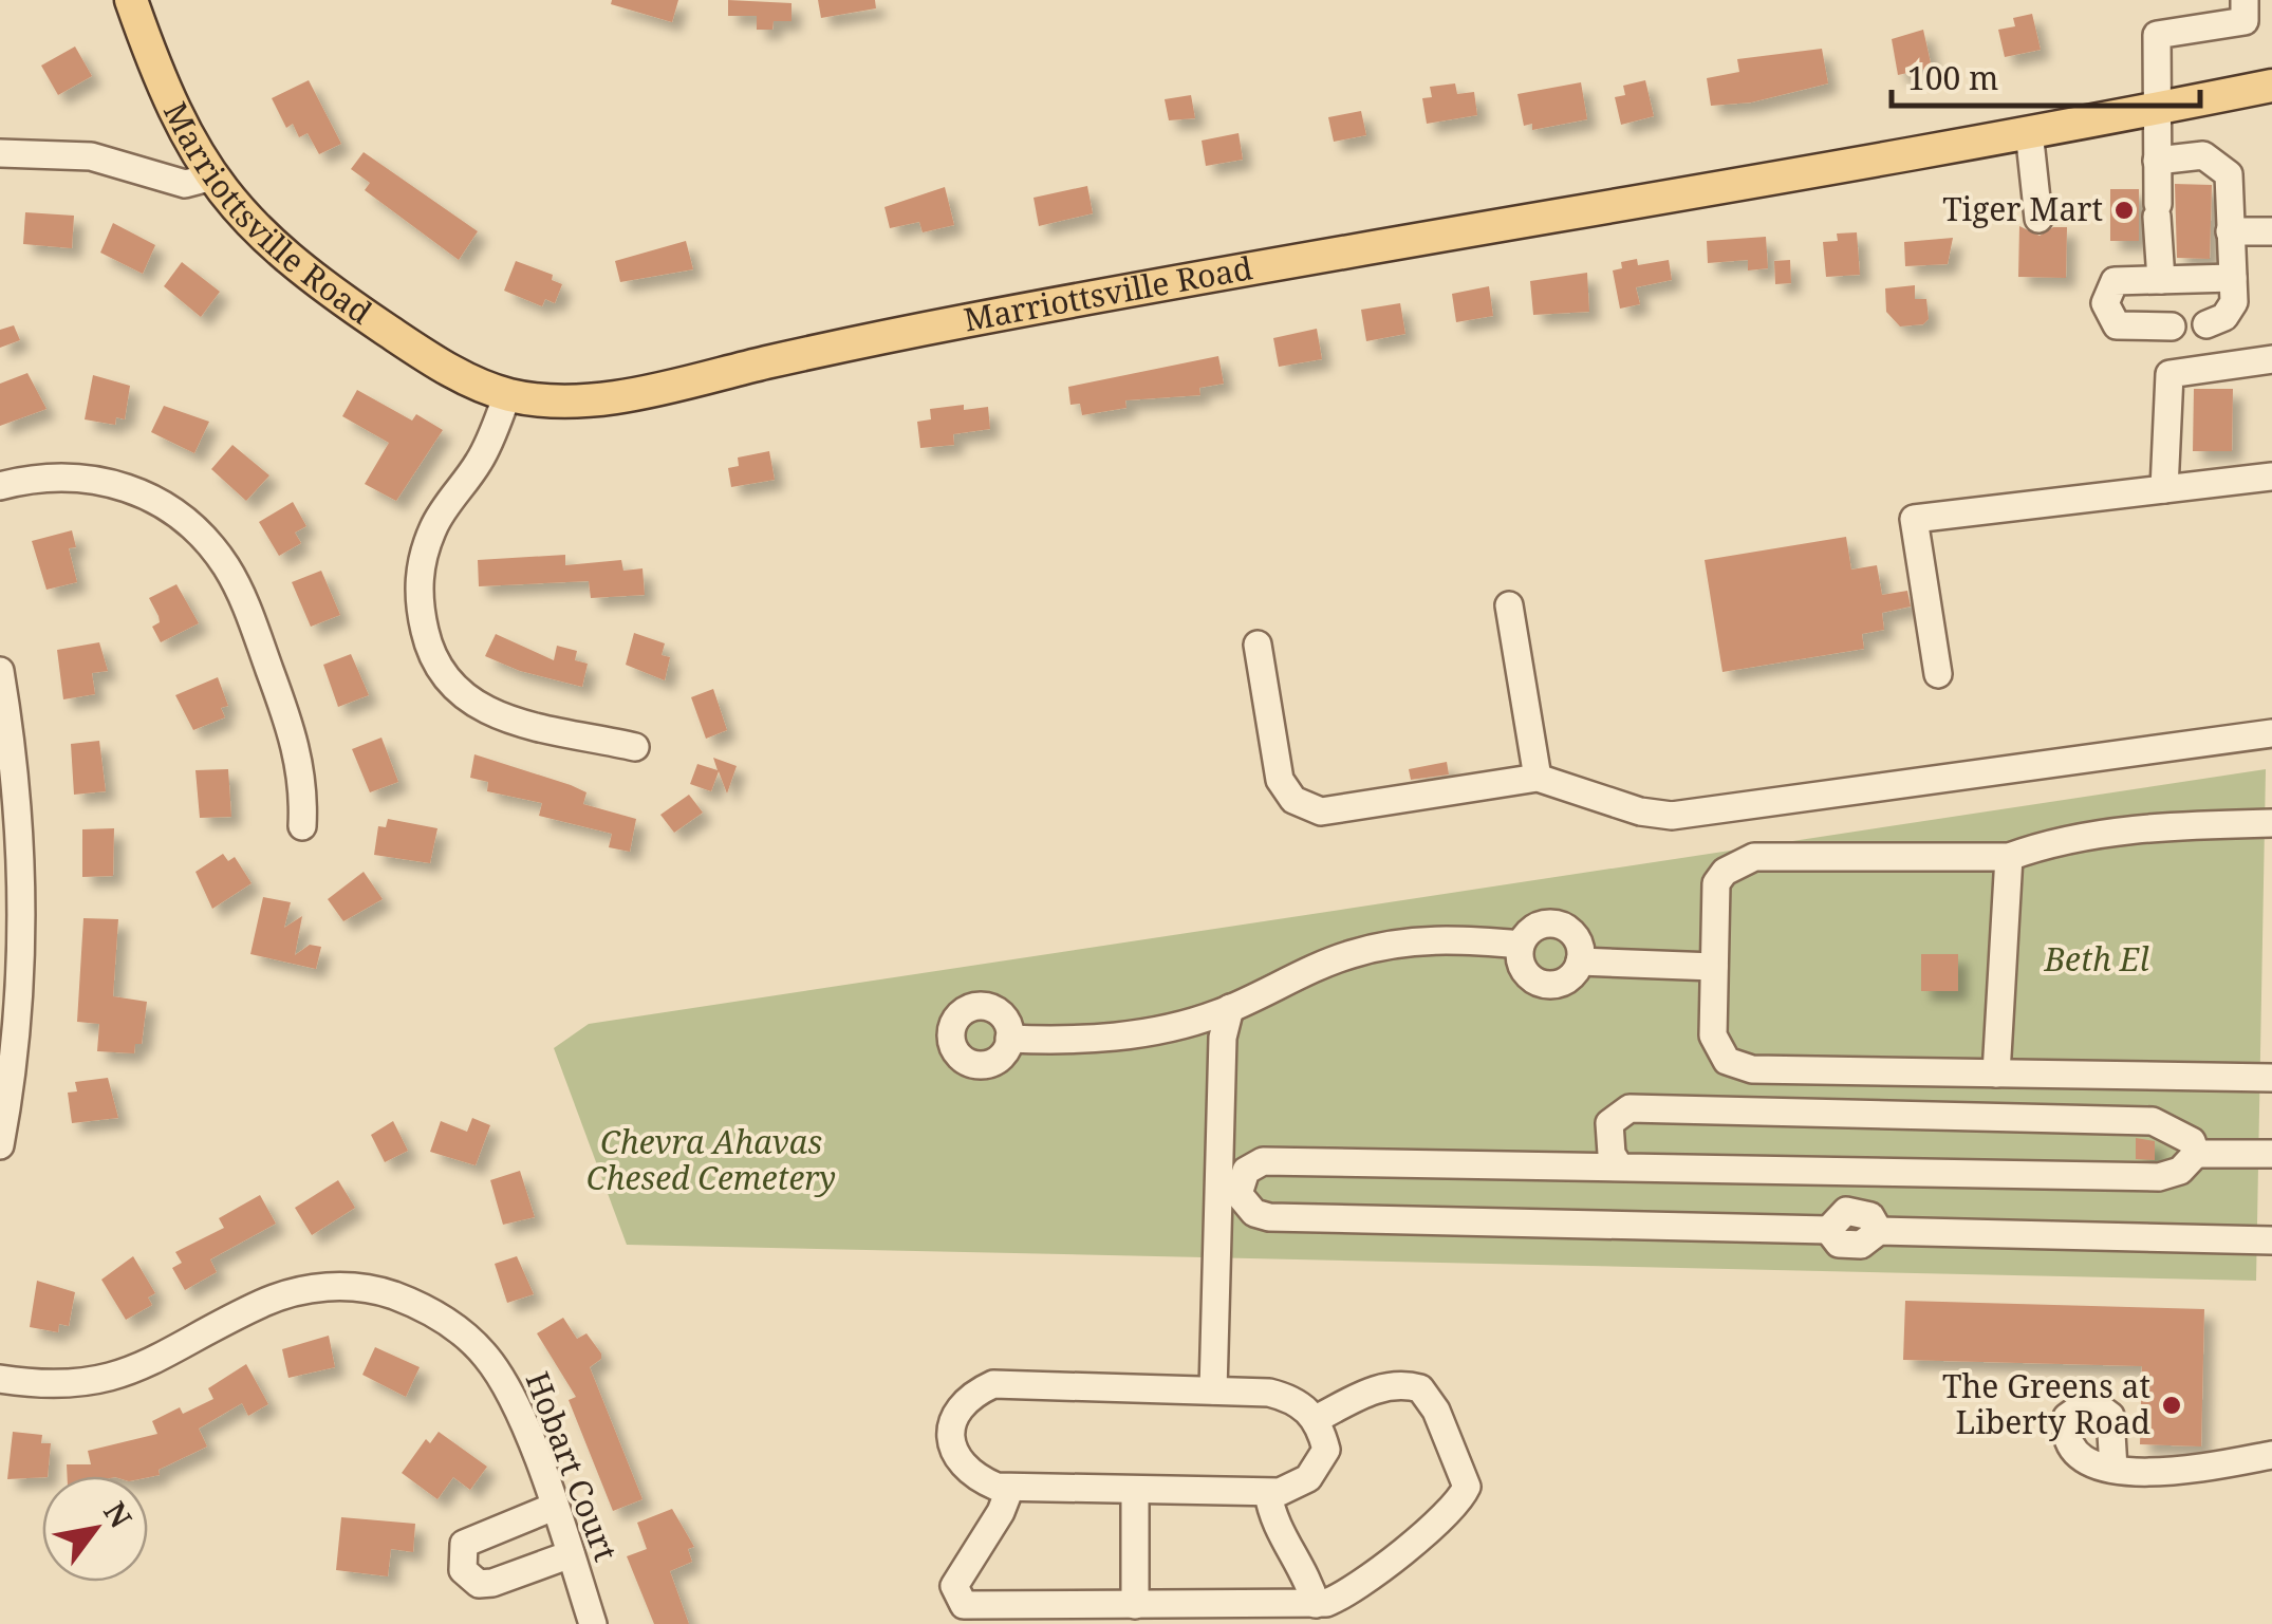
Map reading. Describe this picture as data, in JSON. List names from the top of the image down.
{
  "streets": {
    "main road": ["Marriottsville Road"],
    "street": ["Hobart Court"]
  },
  "parks": ["Beth El", "Chevra Ahavas Chesed Cemetery"],
  "places": ["Tiger Mart", "The Greens at Liberty Road"],
  "scale_bar": "100 m",
  "north": "top right"
}
